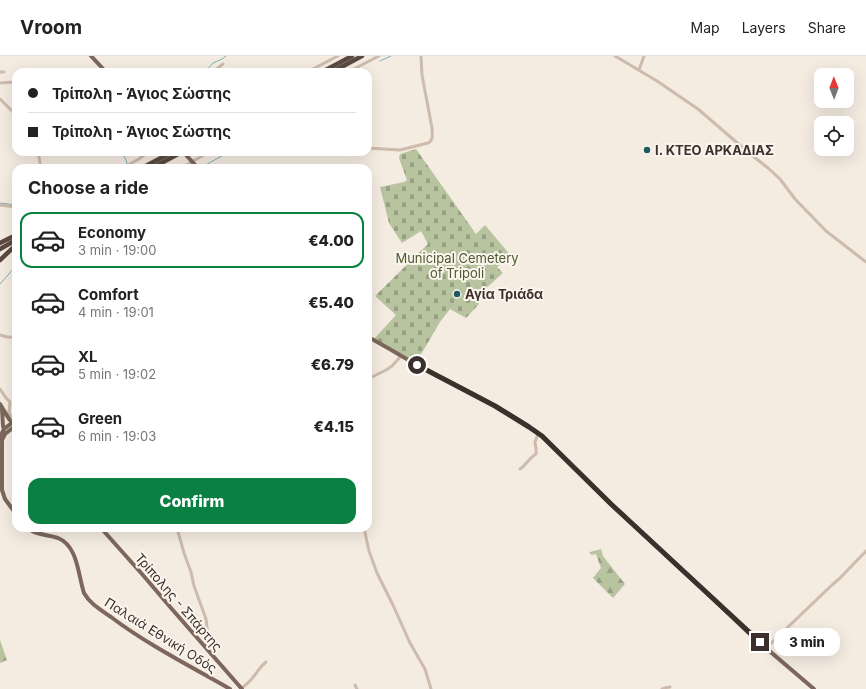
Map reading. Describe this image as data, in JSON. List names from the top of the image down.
{
  "streets": {
    "main road": ["Τρίπολης - Σπάρτης", "Παλαιά Εθνική Οδός"]
  },
  "parks": ["Municipal Cemetery of Tripoli"],
  "places": ["Ι. ΚΤΕΟ ΑΡΚΑΔΙΑΣ", "Αγία Τριάδα"],
  "north": "top",
  "page": {
    "header": "Vroom",
    "nav": ["Map", "Layers", "Share"],
    "banner": ["Τρίπολη - Άγιος Σώστης", "Τρίπολη - Άγιος Σώστης"],
    "heading": "Choose a ride",
    "list": [
      {
        "name": "Economy",
        "note": "3 min · 19:00",
        "value": "€4.00"
      },
      {
        "name": "Comfort",
        "note": "4 min · 19:01",
        "value": "€5.40"
      },
      {
        "name": "XL",
        "note": "5 min · 19:02",
        "value": "€6.79"
      },
      {
        "name": "Green",
        "note": "6 min · 19:03",
        "value": "€4.15"
      }
    ],
    "buttons": "Confirm",
    "bubble": "3 min"
  }
}
